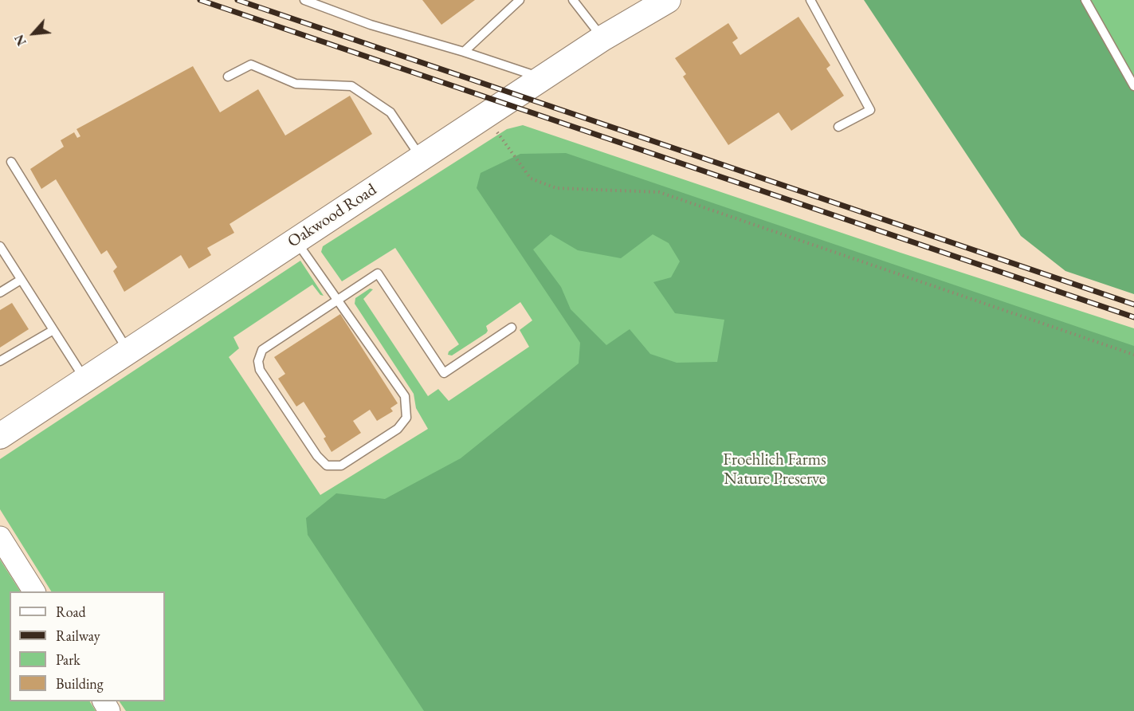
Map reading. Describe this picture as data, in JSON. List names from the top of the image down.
{
  "streets": {
    "main road": ["Oakwood Road"]
  },
  "parks": ["Froehlich Farms Nature Preserve"],
  "legend": [
    "Road",
    "Railway",
    "Park",
    "Building"
  ],
  "north": "bottom left"
}
